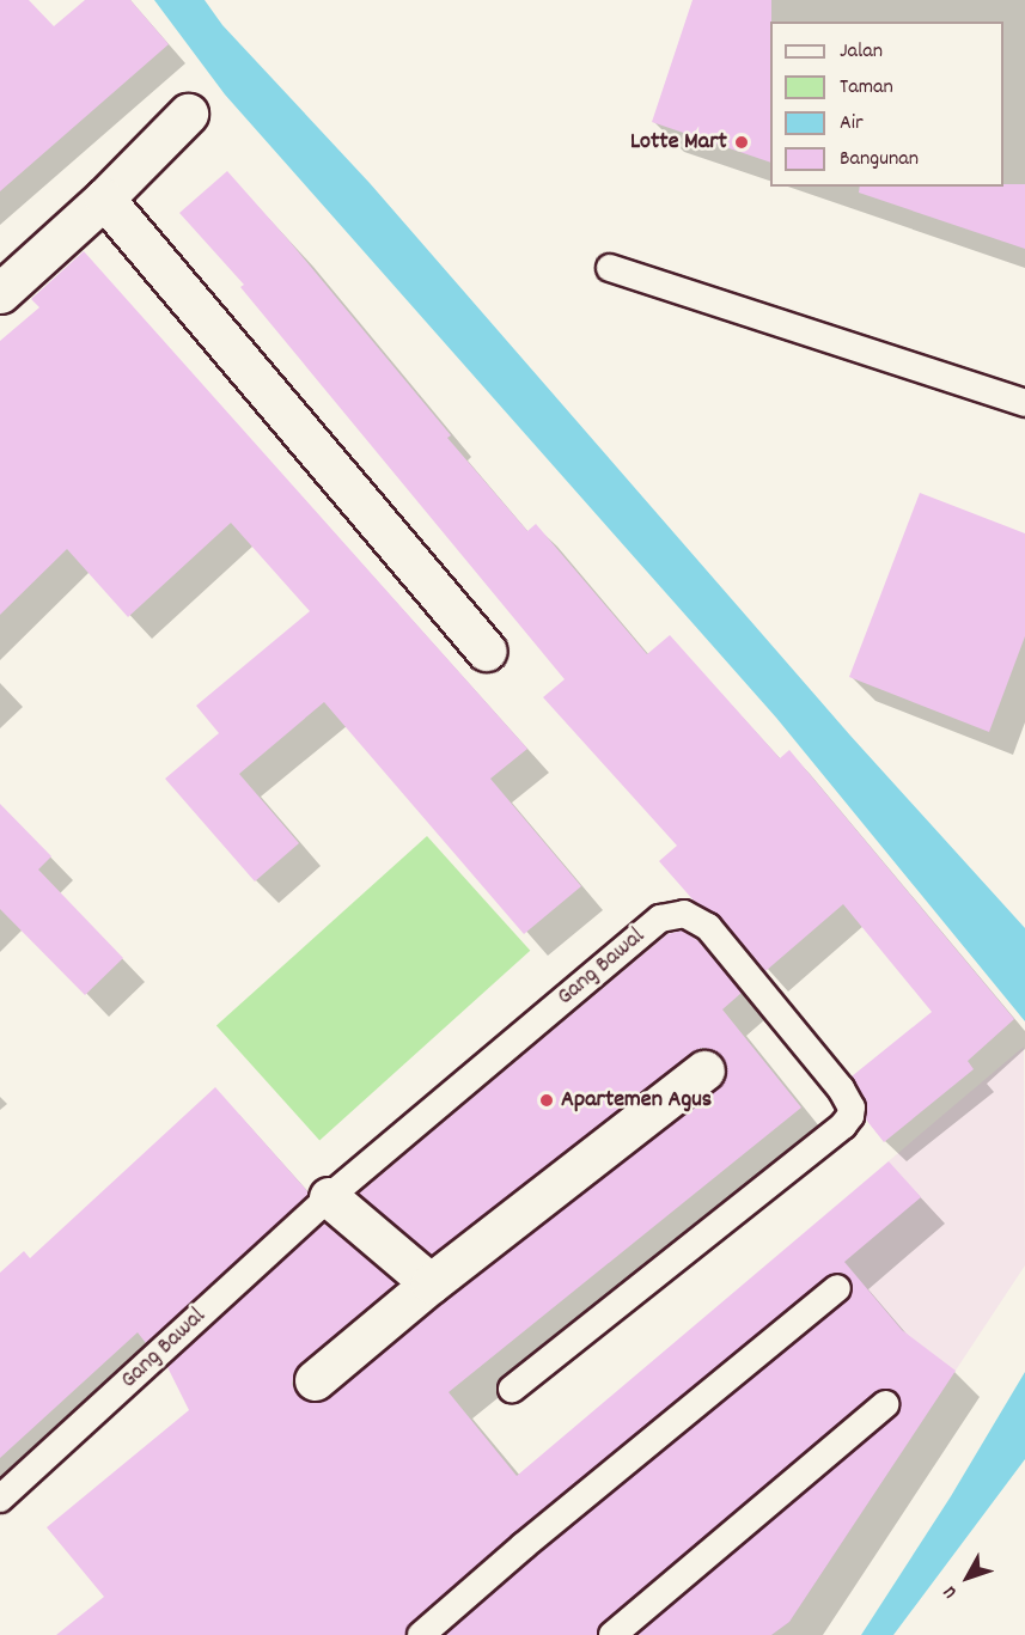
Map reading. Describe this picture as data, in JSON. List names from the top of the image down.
{
  "streets": {
    "lane": ["Gang Bawal"]
  },
  "places": ["Lotte Mart", "Apartemen Agus"],
  "legend": [
    "Jalan",
    "Taman",
    "Air",
    "Bangunan"
  ],
  "north": "bottom left"
}
